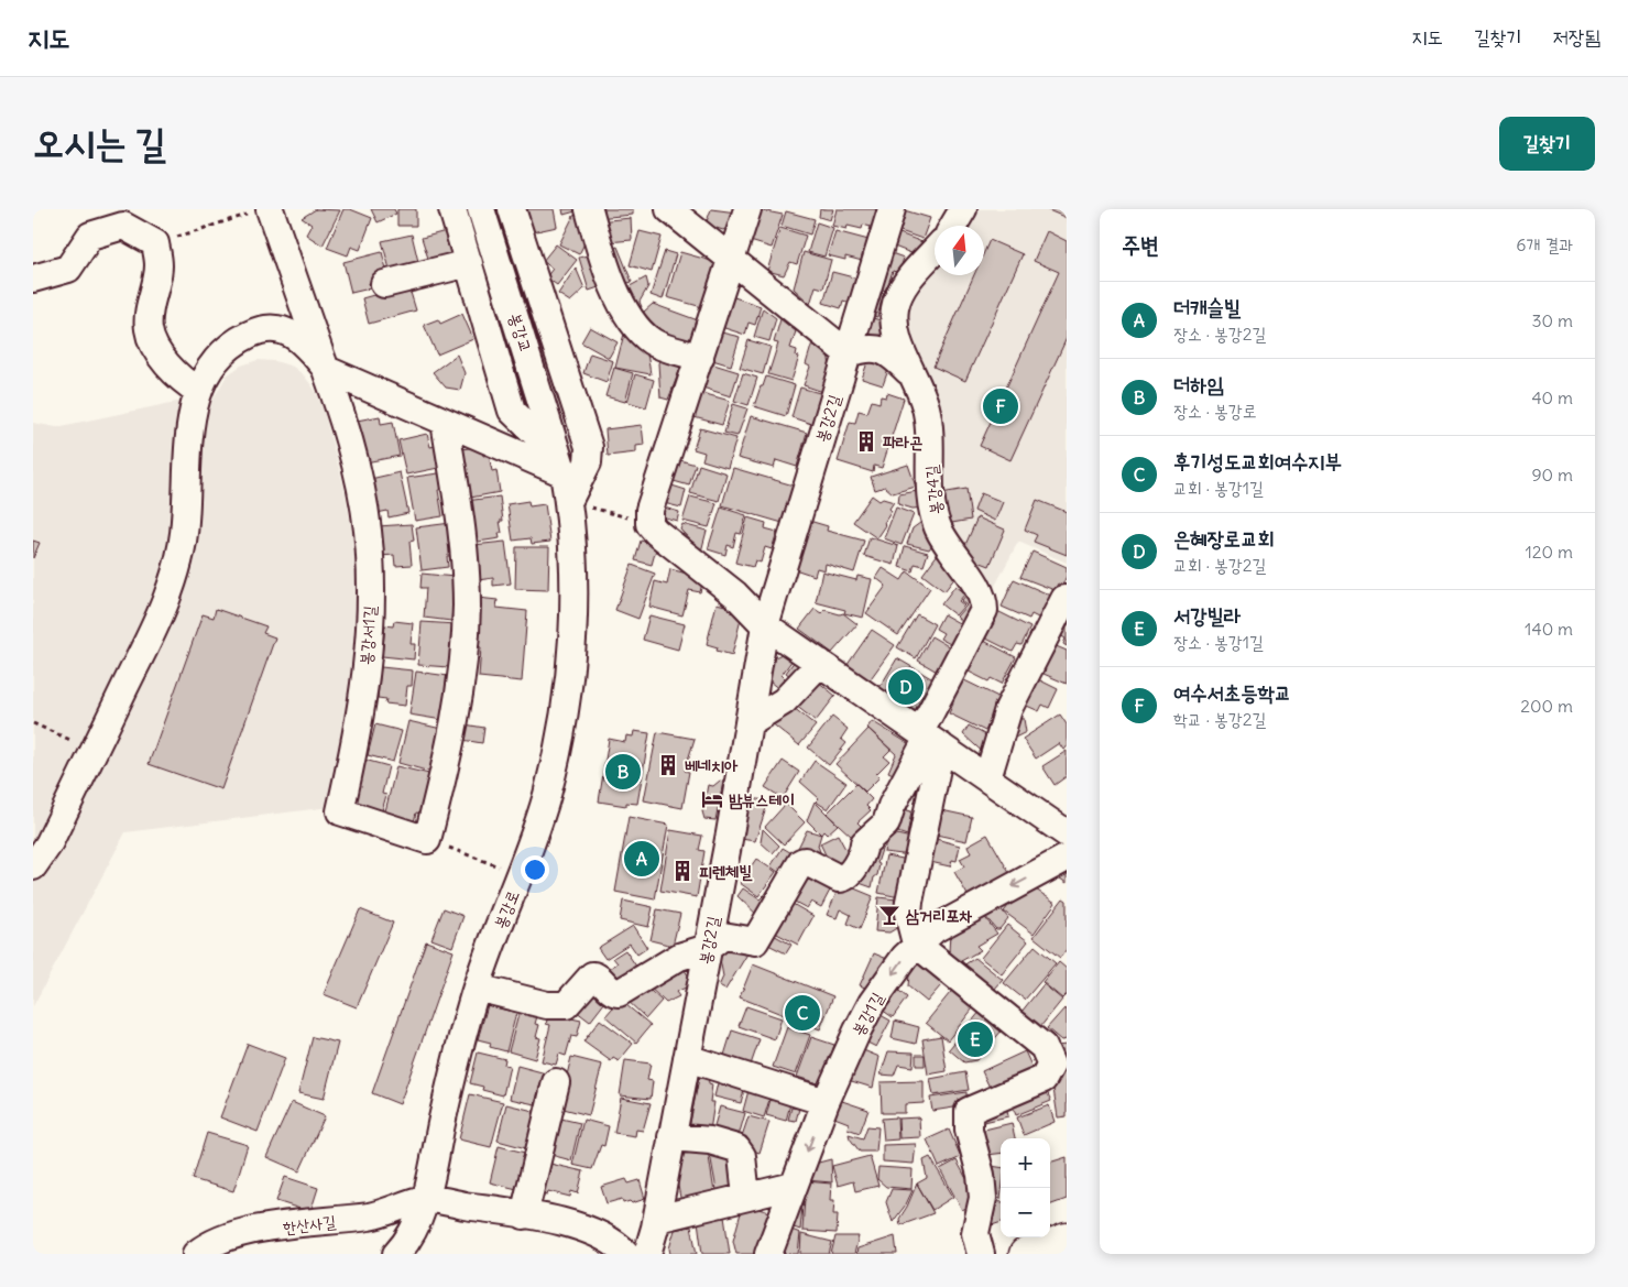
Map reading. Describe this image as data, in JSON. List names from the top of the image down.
{
  "streets": {
    "street": [
      "봉강교",
      "봉강2길",
      "봉강4길",
      "봉강서1길",
      "봉강로",
      "봉강1길",
      "한산사길"
    ]
  },
  "crossings": [
    ["봉강교", "봉강로"],
    ["봉강로", "한산사길"]
  ],
  "one_way": ["봉강1길"],
  "places": {
    "building": ["파라곤", "베네치아", "피렌체빌"],
    "hotel": ["밤뷰스테이"],
    "bar": ["삼거리포차"]
  },
  "north": "top",
  "page": {
    "header": "지도",
    "nav": ["지도", "길찾기", "저장됨"],
    "buttons": "길찾기",
    "title": "오시는 길",
    "heading": ["주변", "6개 결과"],
    "list": [
      {
        "mark": "A",
        "name": "더캐슬빌",
        "note": "장소 · 봉강2길",
        "value": "30 m"
      },
      {
        "mark": "B",
        "name": "더하임",
        "note": "장소 · 봉강로",
        "value": "40 m"
      },
      {
        "mark": "C",
        "name": "후기성도교회여수지부",
        "note": "교회 · 봉강1길",
        "value": "90 m"
      },
      {
        "mark": "D",
        "name": "은혜장로교회",
        "note": "교회 · 봉강2길",
        "value": "120 m"
      },
      {
        "mark": "E",
        "name": "서강빌라",
        "note": "장소 · 봉강1길",
        "value": "140 m"
      },
      {
        "mark": "F",
        "name": "여수서초등학교",
        "note": "학교 · 봉강2길",
        "value": "200 m"
      }
    ],
    "pins": [
      "F",
      "D",
      "B",
      "A",
      "C",
      "E"
    ],
    "map_buttons": ["+", "−"]
  }
}
